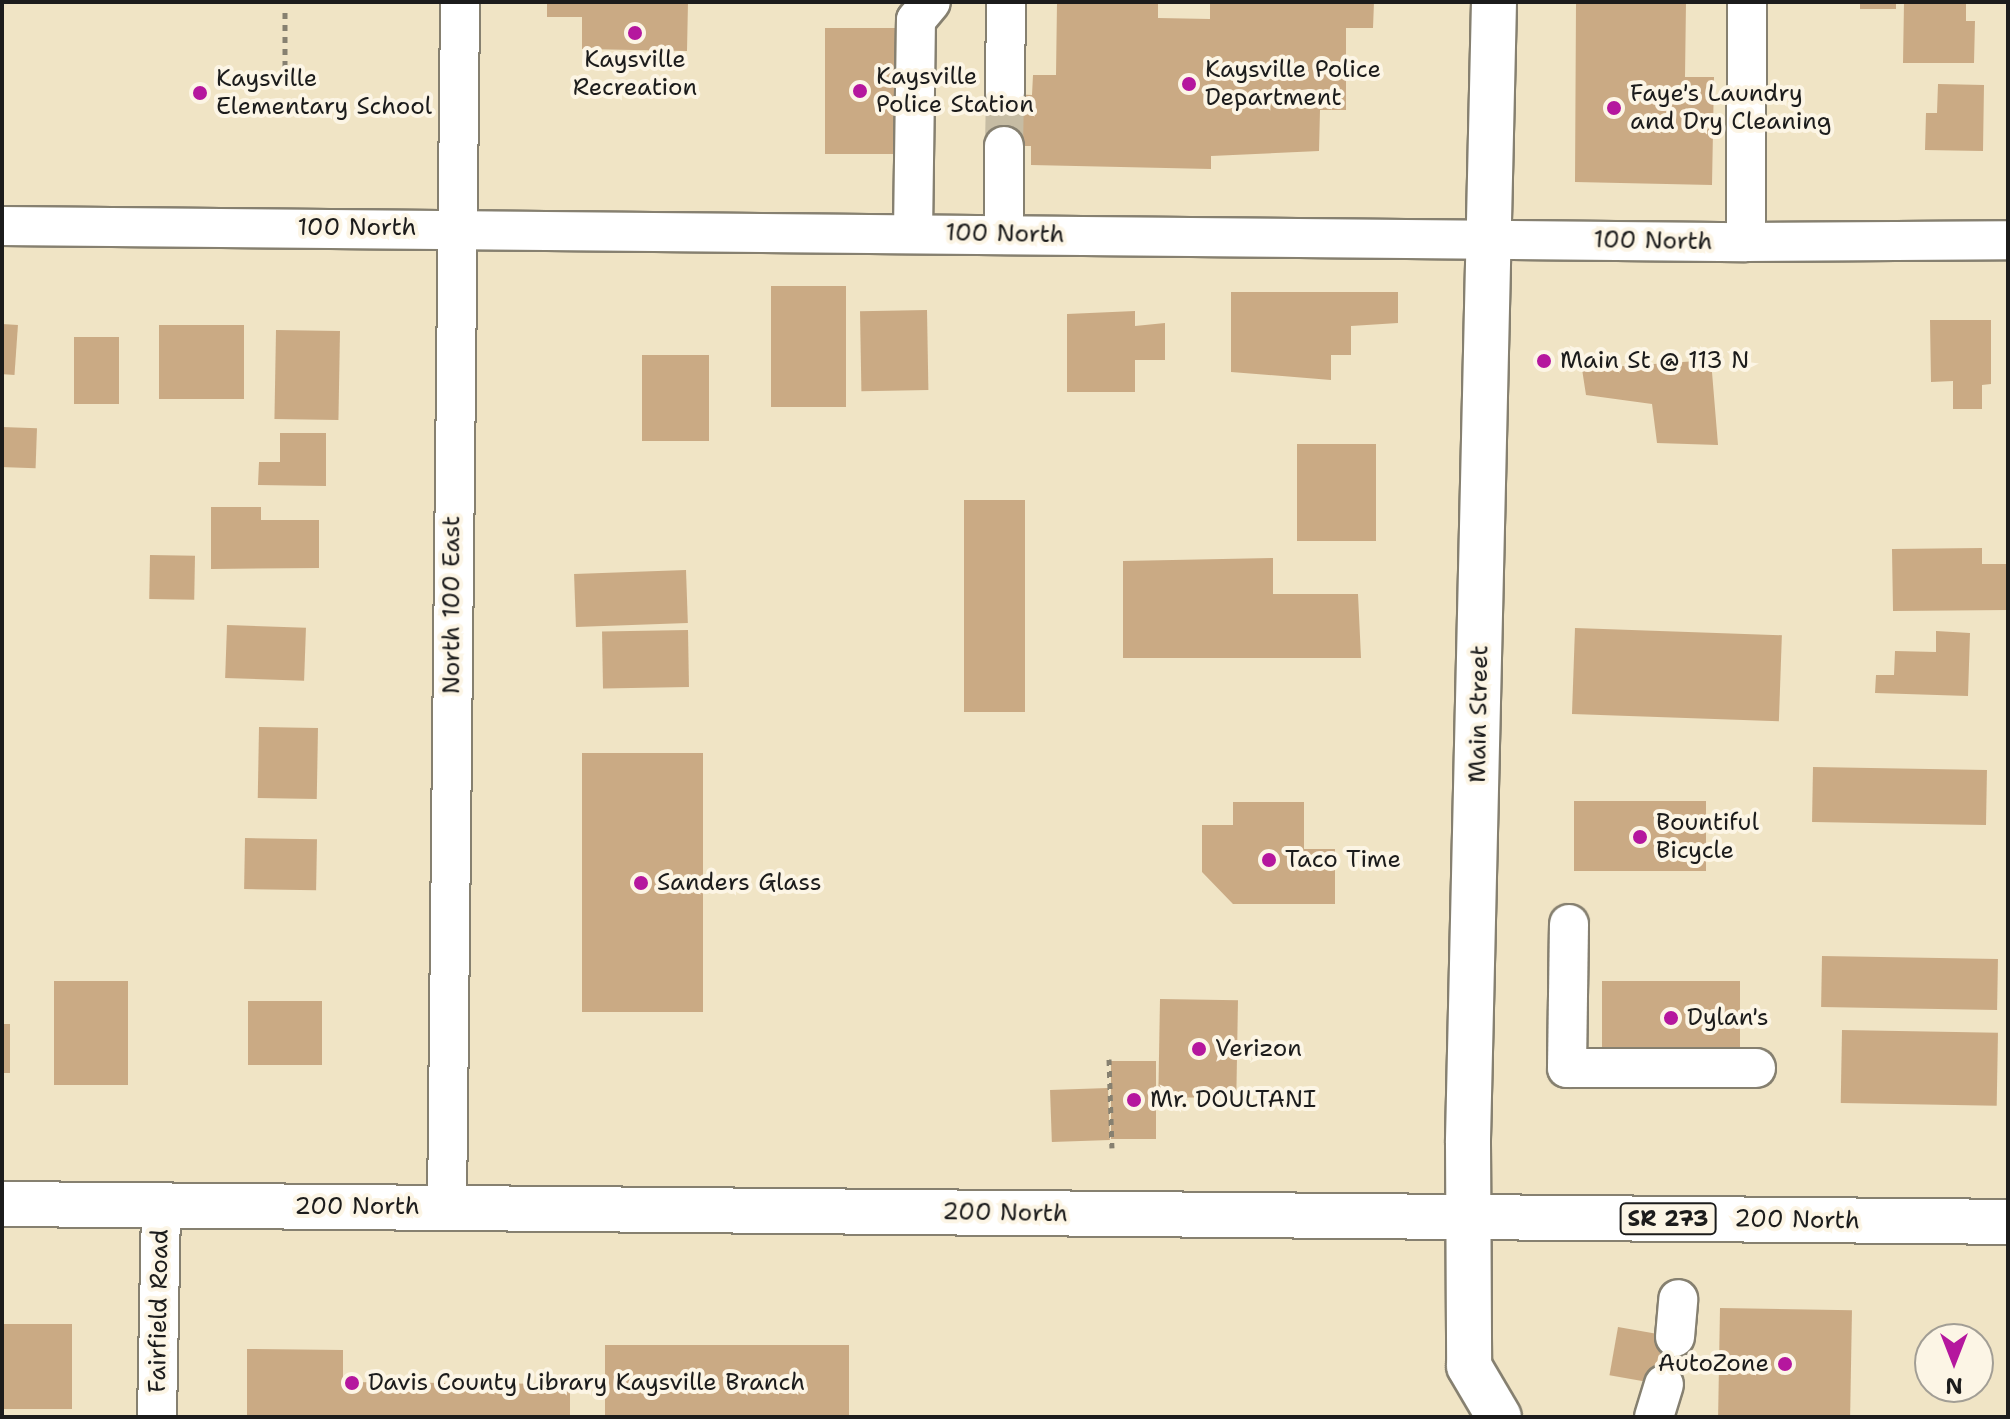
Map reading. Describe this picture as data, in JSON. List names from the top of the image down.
{
  "streets": {
    "main road": ["Main Street", "200 North", "SR 273"],
    "street": ["100 North", "North 100 East", "Fairfield Road"]
  },
  "crossings": [
    ["100 North", "North 100 East"],
    ["100 North", "Main Street"],
    ["North 100 East", "200 North"],
    ["Main Street", "200 North"],
    ["200 North", "Fairfield Road"]
  ],
  "places": [
    "Kaysville Recreation",
    "Kaysville Police Department",
    "Kaysville Police Station",
    "Kaysville Elementary School",
    "Faye's Laundry and Dry Cleaning",
    "Main St @ 113 N",
    "Bountiful Bicycle",
    "Taco Time",
    "Sanders Glass",
    "Dylan's",
    "Verizon",
    "Mr. DOULTANI",
    "AutoZone",
    "Davis County Library Kaysville Branch"
  ],
  "north": "bottom"
}
